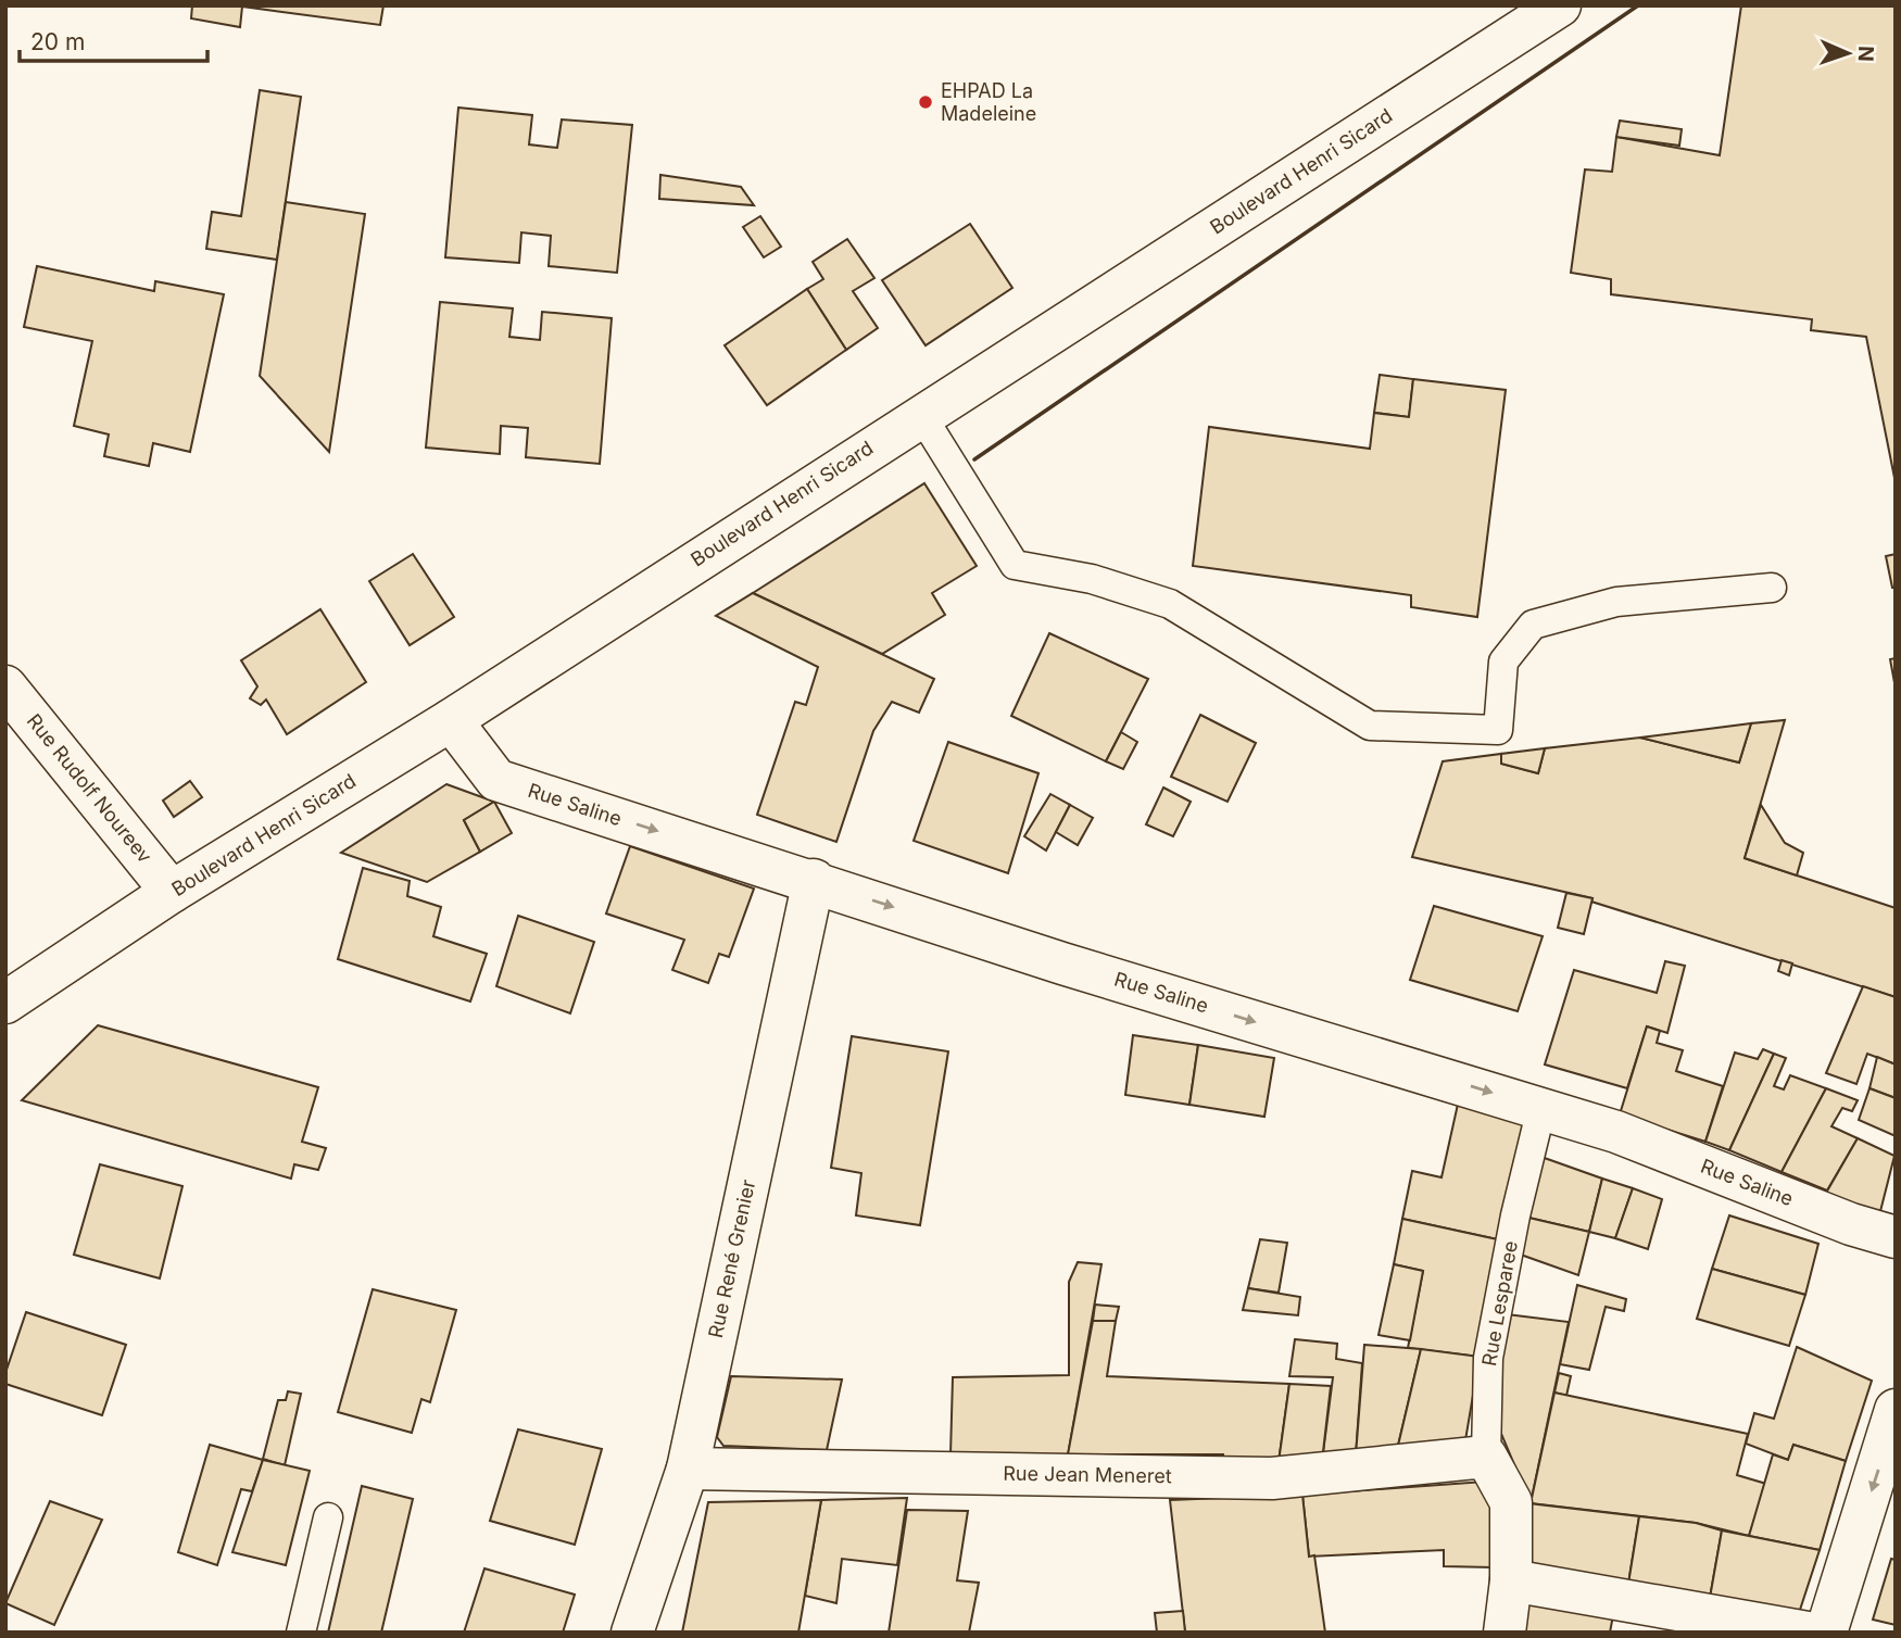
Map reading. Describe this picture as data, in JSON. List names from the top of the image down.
{
  "streets": {
    "street": [
      "Boulevard Henri Sicard",
      "Rue Rudolf Noureev",
      "Rue Saline",
      "Rue René Grenier",
      "Rue Lesparee",
      "Rue Jean Meneret"
    ]
  },
  "crossings": [
    ["Boulevard Henri Sicard", "Rue Rudolf Noureev"],
    ["Boulevard Henri Sicard", "Rue Saline"],
    ["Rue Saline", "Rue René Grenier"],
    ["Rue Saline", "Rue Lesparee"],
    ["Rue René Grenier", "Rue Jean Meneret"],
    ["Rue Lesparee", "Rue Jean Meneret"]
  ],
  "one_way": ["Rue Saline"],
  "places": ["EHPAD La Madeleine"],
  "scale_bar": "20 m",
  "north": "right"
}
